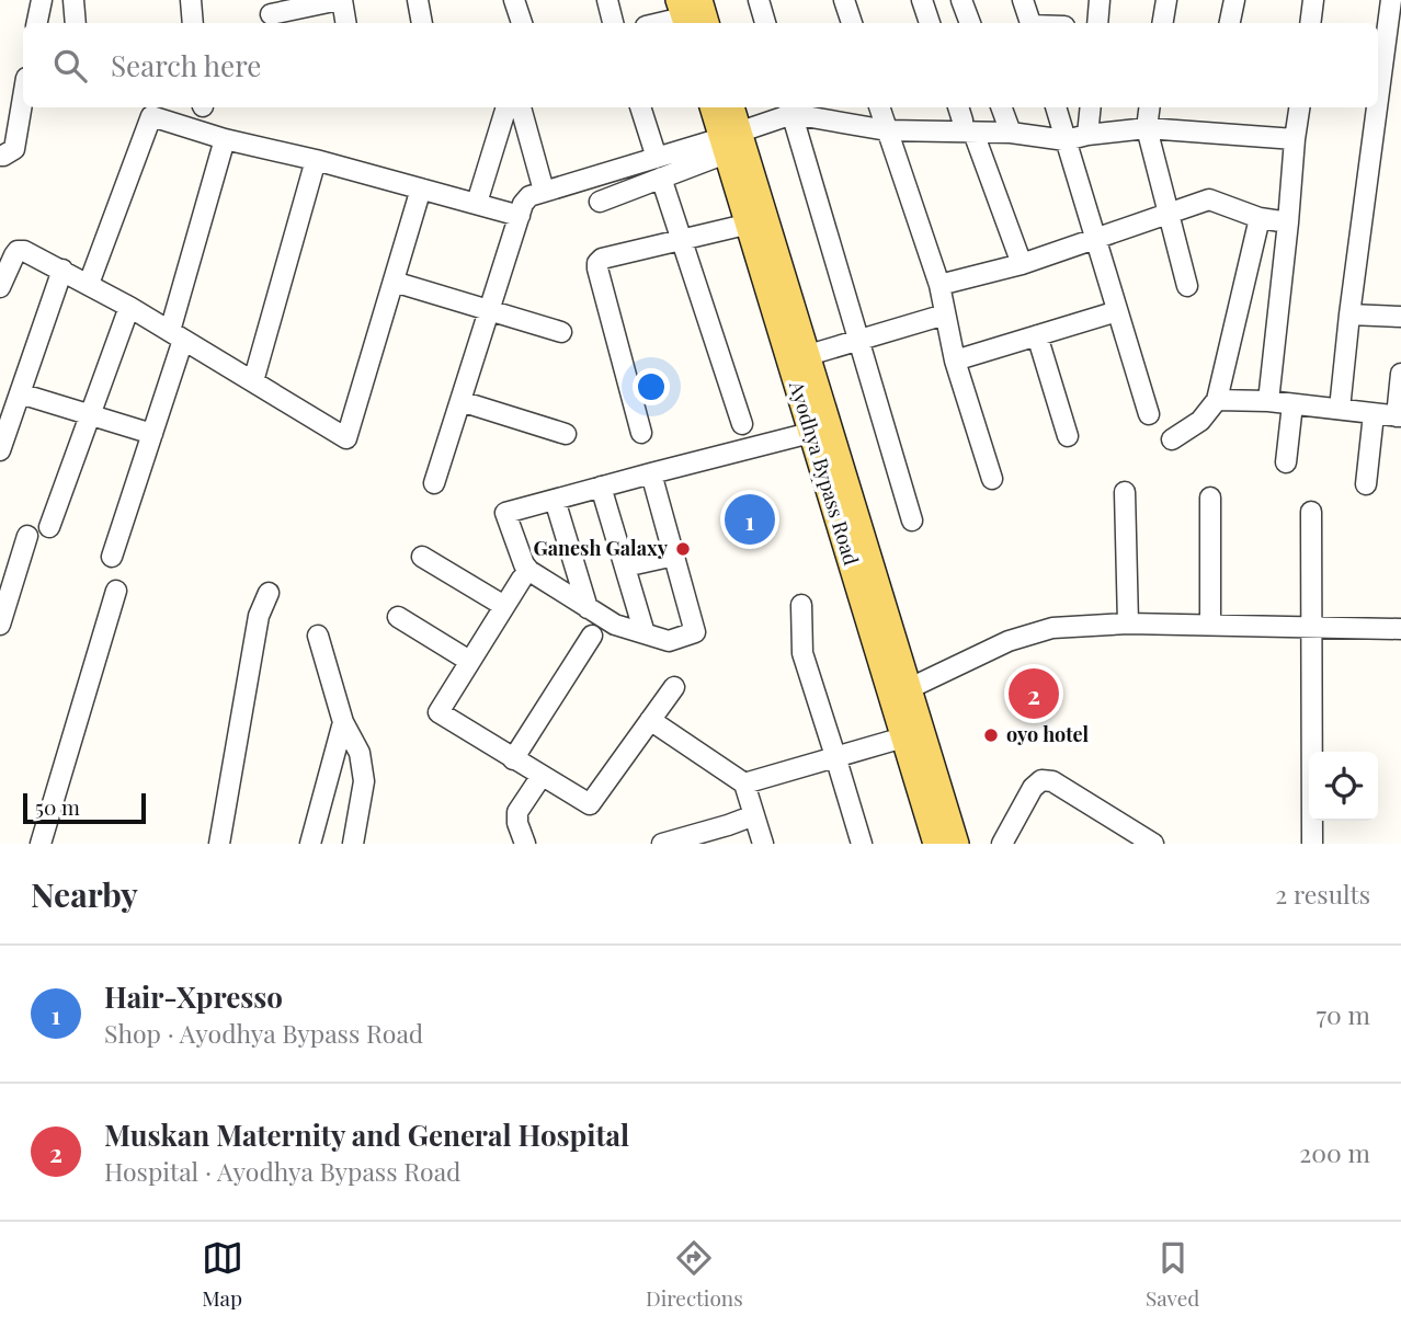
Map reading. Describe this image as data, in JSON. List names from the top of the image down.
{
  "streets": {
    "main road": ["Ayodhya Bypass Road"]
  },
  "places": ["Ganesh Galaxy", "oyo hotel"],
  "scale_bar": "50 m",
  "page": {
    "search": "Search here",
    "pins": ["1", "2"],
    "scale": "50 m",
    "heading": ["Nearby", "2 results"],
    "list": [
      {
        "mark": "1",
        "name": "Hair-Xpresso",
        "note": "Shop · Ayodhya Bypass Road",
        "value": "70 m"
      },
      {
        "mark": "2",
        "name": "Muskan Maternity and General Hospital",
        "note": "Hospital · Ayodhya Bypass Road",
        "value": "200 m"
      }
    ],
    "nav": ["Map", "Directions", "Saved"]
  }
}
